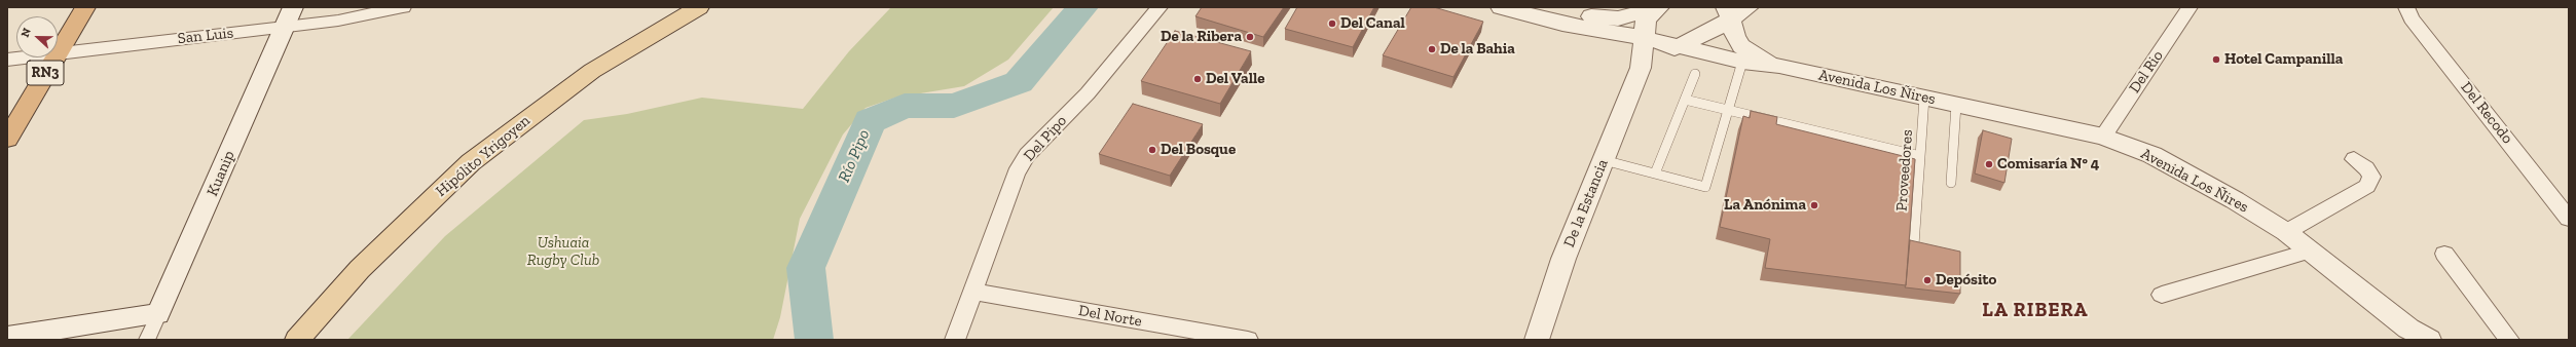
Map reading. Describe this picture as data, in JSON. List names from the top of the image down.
{
  "streets": {
    "highway": ["RN3"],
    "main road": ["Hipólito Yrigoyen"],
    "street": [
      "San Luis",
      "Del Rio",
      "Avenida Los Ñires",
      "Del Recodo",
      "Del Pipo",
      "Kuanip",
      "De la Estancia",
      "Del Norte"
    ],
    "lane": ["Proveedores"]
  },
  "crossings": [
    ["San Luis", "Kuanip"],
    ["Del Rio", "Avenida Los Ñires"],
    ["Avenida Los Ñires", "Proveedores"],
    ["Avenida Los Ñires", "De la Estancia"],
    ["Del Pipo", "Del Norte"]
  ],
  "districts": ["LA RIBERA"],
  "water": ["Río Pipo"],
  "parks": ["Ushuaia Rugby Club"],
  "places": [
    "Del Canal",
    "De la Ribera",
    "De la Bahia",
    "Hotel Campanilla",
    "Del Valle",
    "Del Bosque",
    "Comisaría N° 4",
    "La Anónima",
    "Depósito"
  ],
  "north": "left"
}
